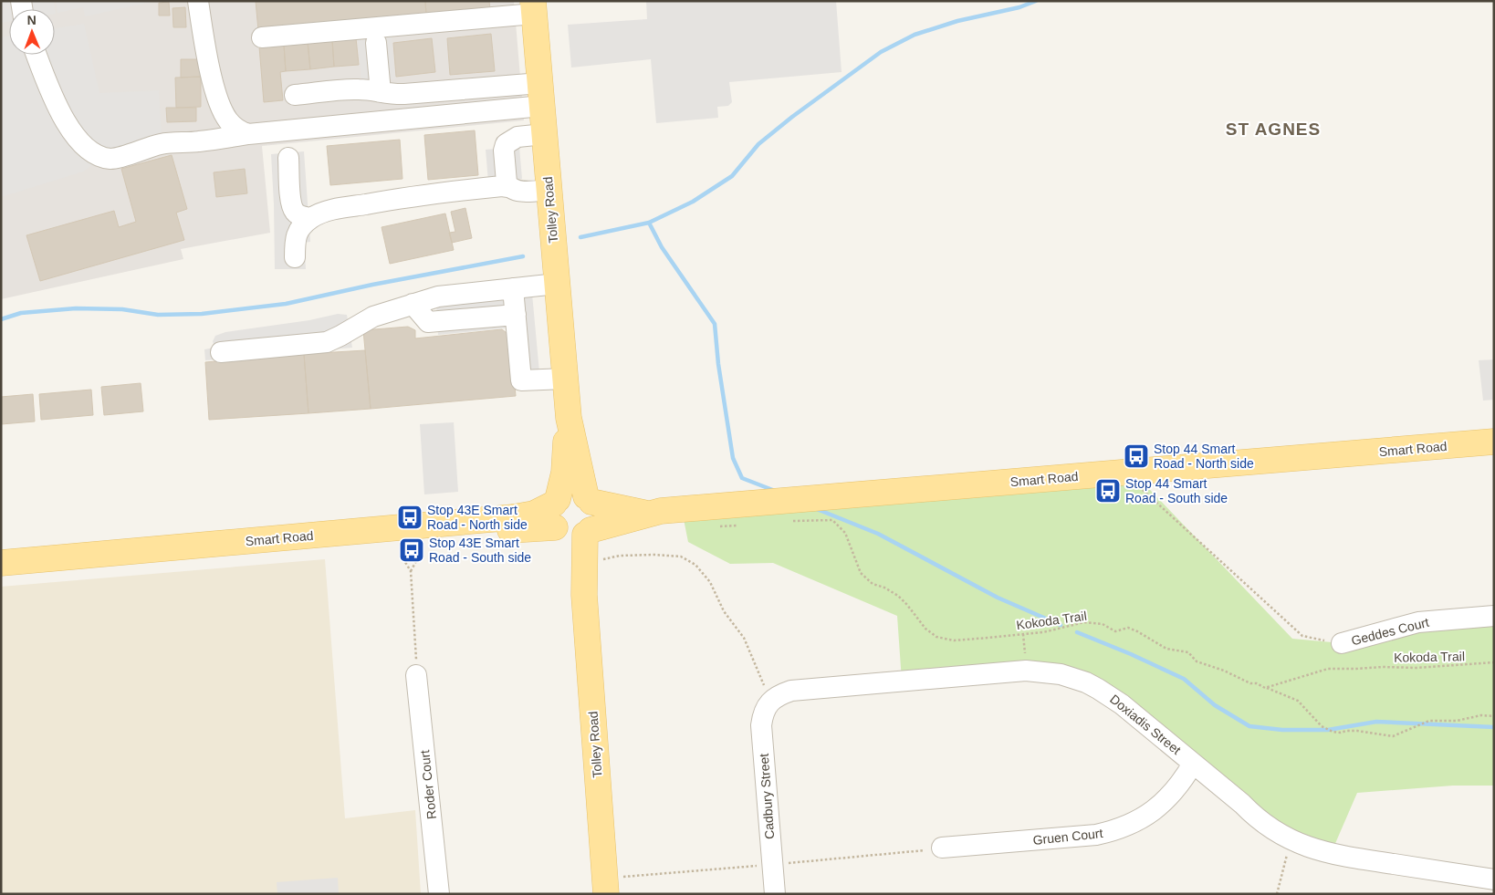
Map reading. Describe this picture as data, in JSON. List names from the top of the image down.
{
  "streets": {
    "main road": ["Tolley Road", "Smart Road"],
    "street": [
      "Geddes Court",
      "Doxiadis Street",
      "Roder Court",
      "Cadbury Street",
      "Gruen Court"
    ],
    "path": ["Kokoda Trail"]
  },
  "crossings": [
    ["Tolley Road", "Smart Road"],
    ["Doxiadis Street", "Cadbury Street"],
    ["Doxiadis Street", "Gruen Court"]
  ],
  "districts": ["ST AGNES"],
  "places": {
    "bus stop": [
      "Stop 44 Smart Road - North side",
      "Stop 44 Smart Road - South side",
      "Stop 43E Smart Road - North side",
      "Stop 43E Smart Road - South side"
    ]
  },
  "north": "top"
}
